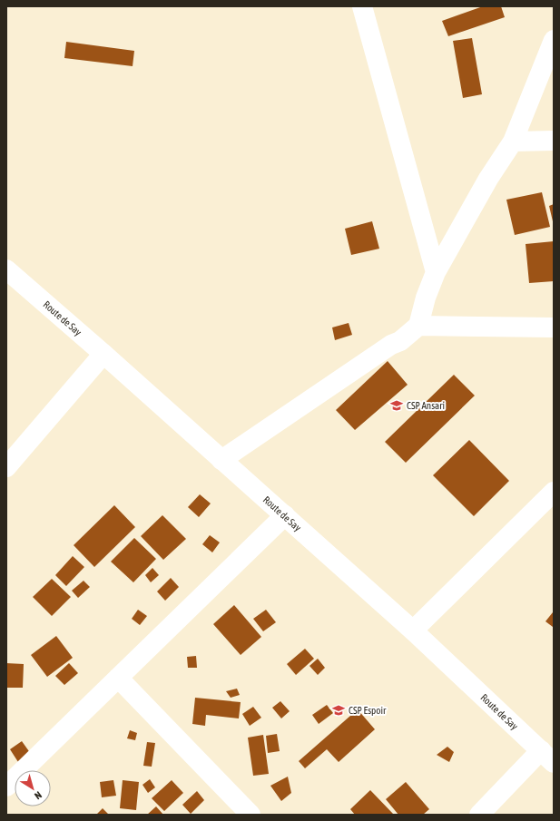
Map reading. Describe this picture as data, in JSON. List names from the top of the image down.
{
  "streets": {
    "street": ["Route de Say"]
  },
  "places": {
    "school or university": ["CSP Ansari", "CSP Espoir"]
  },
  "north": "bottom right"
}
